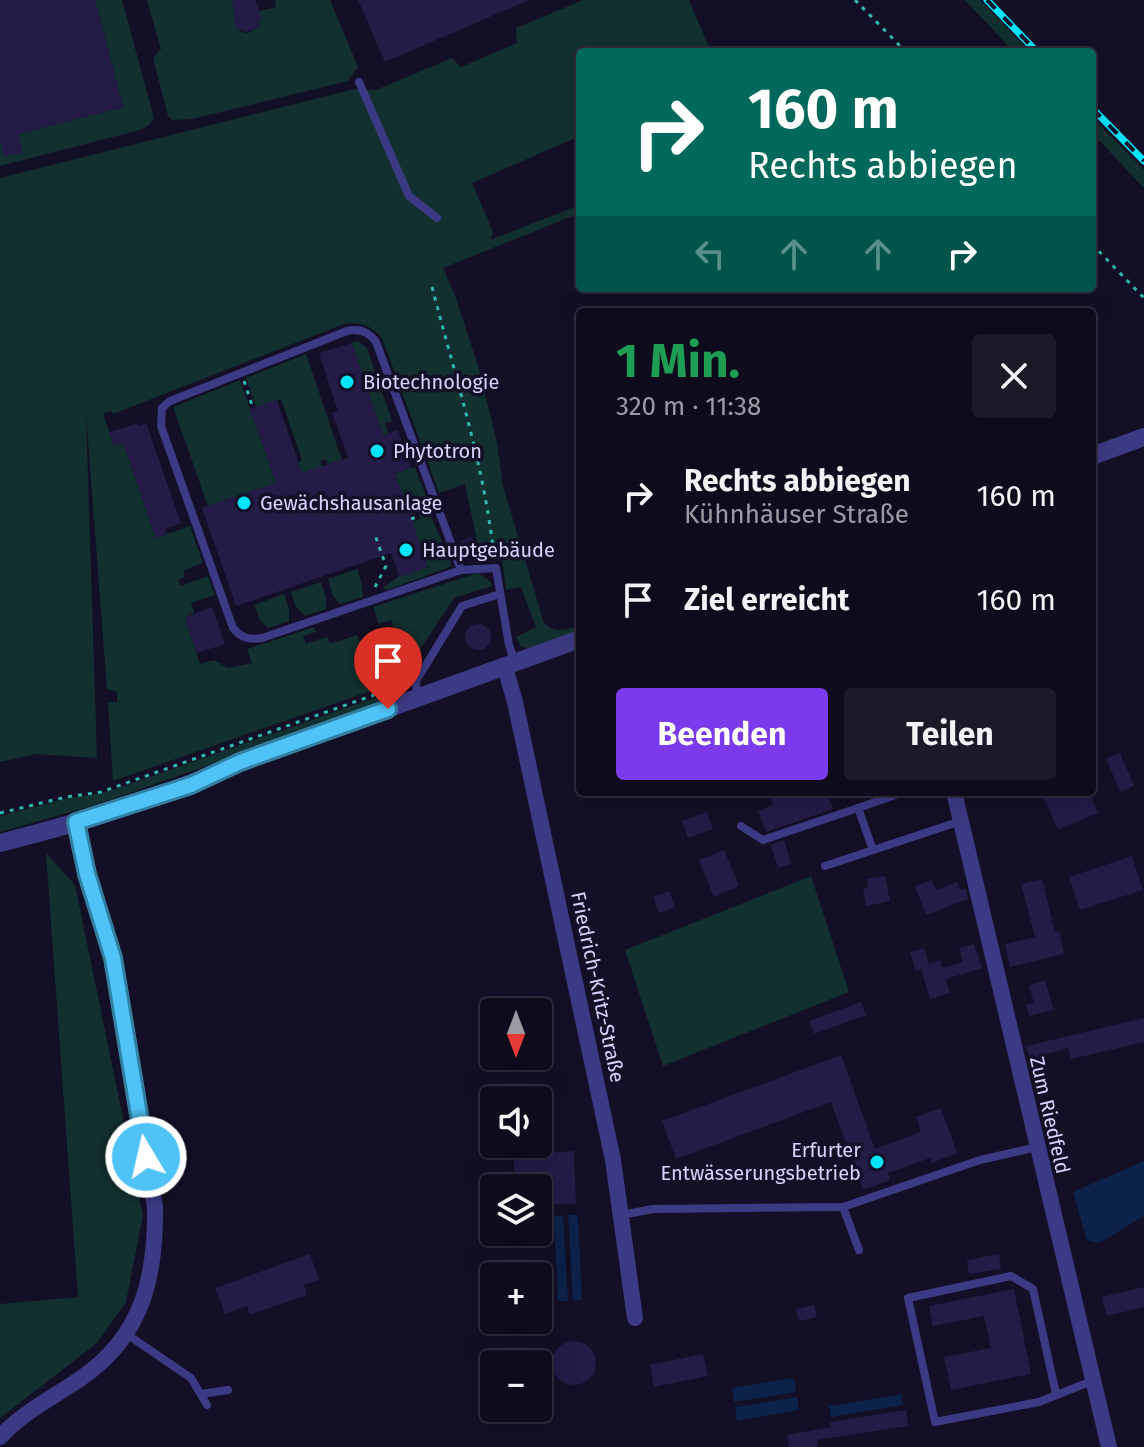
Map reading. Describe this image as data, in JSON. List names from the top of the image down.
{
  "streets": {
    "street": ["Friedrich-Kritz-Straße", "Zum Riedfeld"]
  },
  "places": [
    "Biotechnologie",
    "Phytotron",
    "Gewächshausanlage",
    "Hauptgebäude",
    "Erfurter Entwässerungsbetrieb"
  ],
  "north": "bottom",
  "page": {
    "turn": ["160 m", "Rechts abbiegen"],
    "heading": ["1 Min.", "320 m · 11:38"],
    "list": [
      {
        "name": "Rechts abbiegen",
        "note": "Kühnhäuser Straße",
        "value": "160 m"
      },
      {
        "name": "Ziel erreicht",
        "value": "160 m"
      }
    ],
    "buttons": ["Beenden", "Teilen"],
    "map_buttons": ["+", "−"]
  }
}
